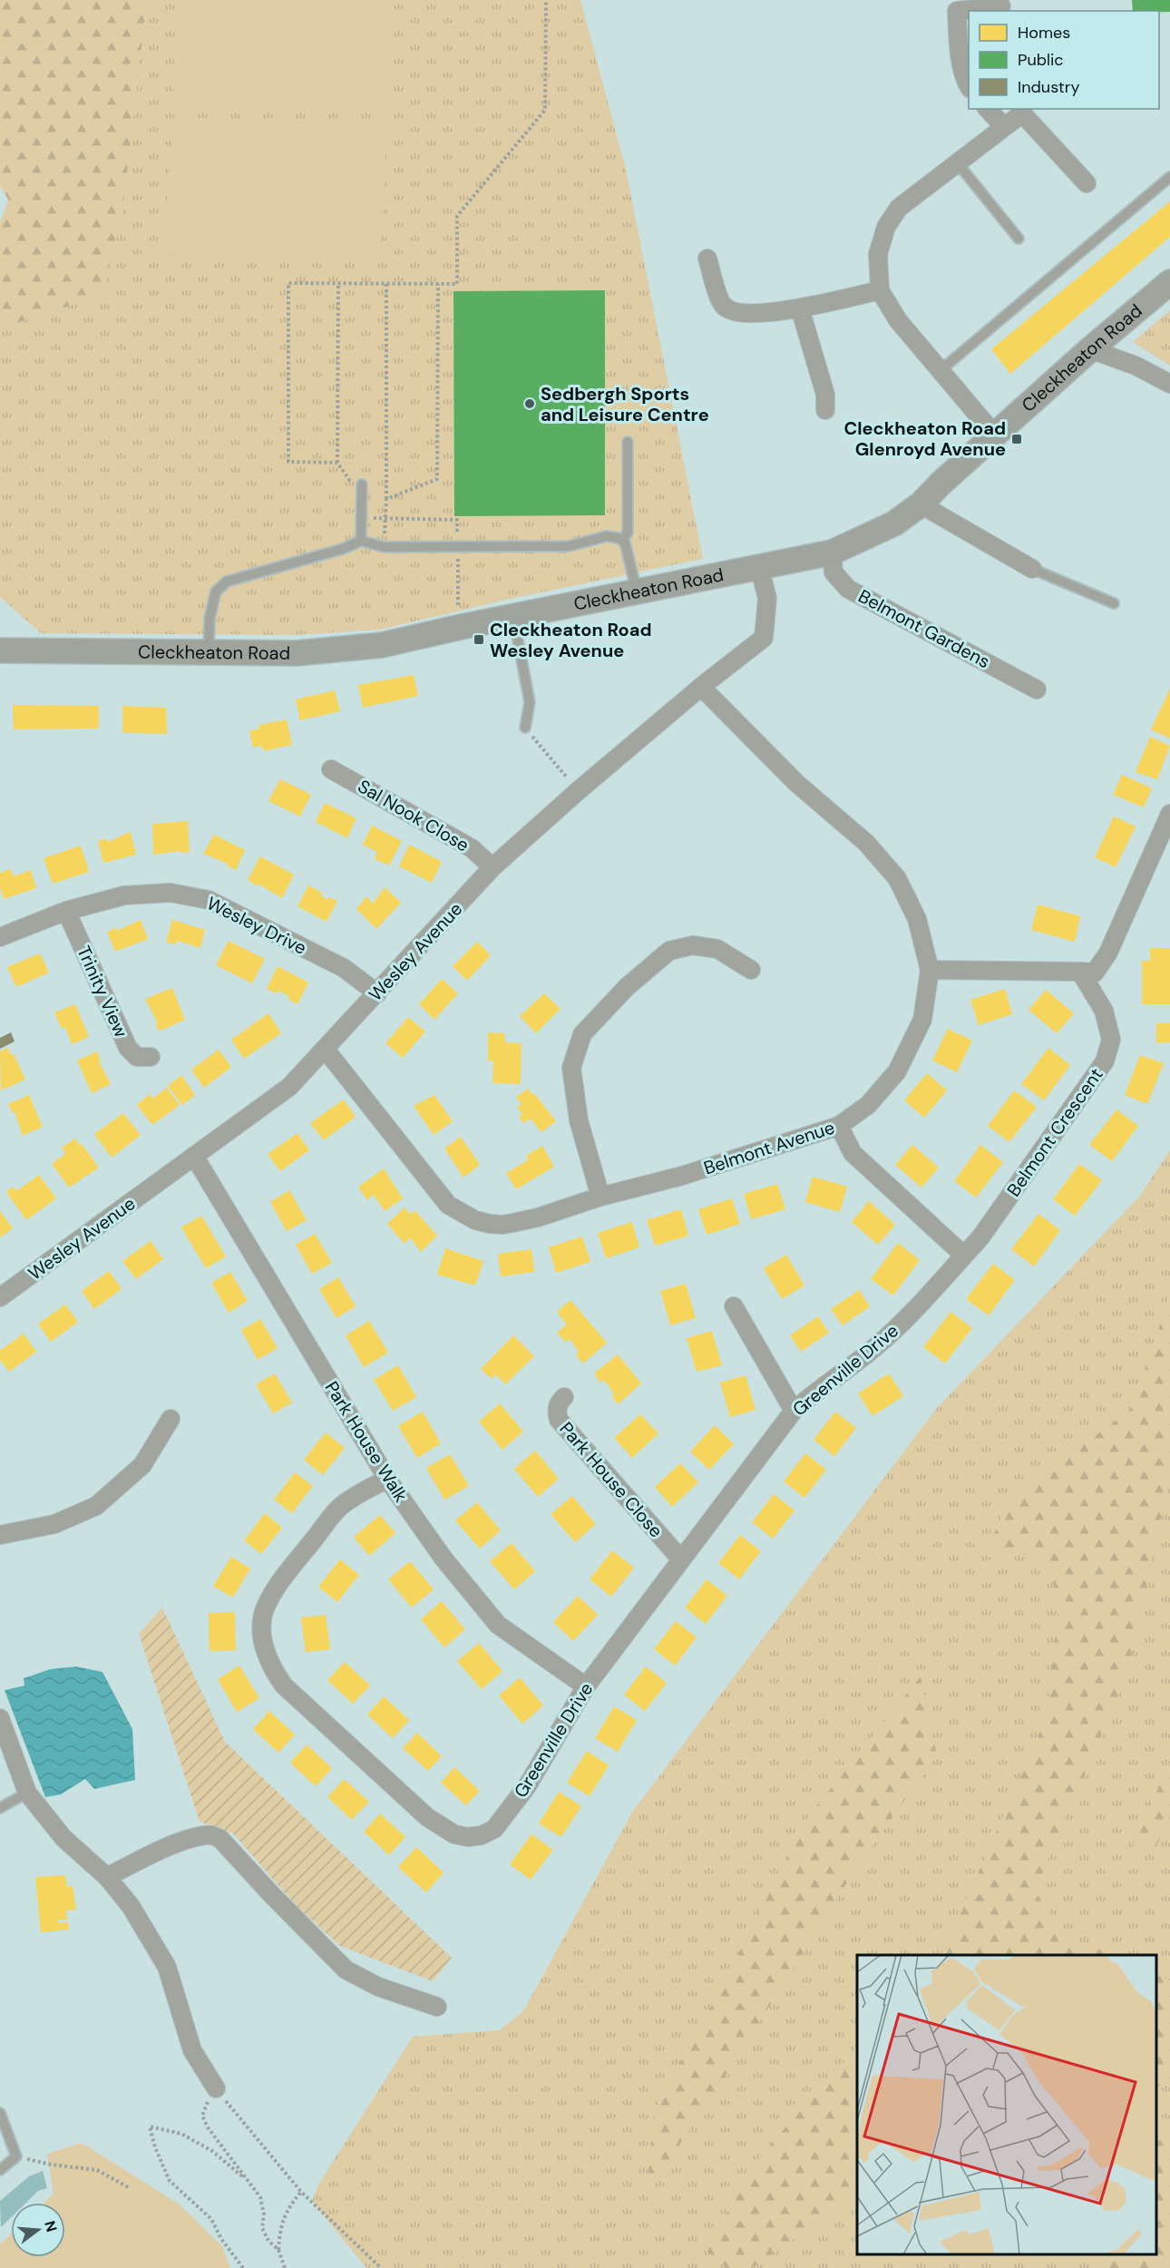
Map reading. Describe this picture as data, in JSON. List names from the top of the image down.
{
  "streets": {
    "street": [
      "Cleckheaton Road",
      "Belmont Gardens",
      "Sal Nook Close",
      "Wesley Drive",
      "Wesley Avenue",
      "Trinity View",
      "Belmont Crescent",
      "Belmont Avenue",
      "Greenville Drive",
      "Park House Walk",
      "Park House Close"
    ]
  },
  "crossings": [
    ["Cleckheaton Road", "Belmont Gardens"],
    ["Cleckheaton Road", "Wesley Avenue"],
    ["Sal Nook Close", "Wesley Avenue"],
    ["Wesley Drive", "Wesley Avenue"],
    ["Wesley Drive", "Trinity View"],
    ["Wesley Avenue", "Belmont Avenue"],
    ["Wesley Avenue", "Park House Walk"],
    ["Belmont Crescent", "Greenville Drive"],
    ["Greenville Drive", "Park House Walk"],
    ["Greenville Drive", "Park House Close"]
  ],
  "places": {
    "other": ["Sedbergh Sports and Leisure Centre"],
    "transit": ["Cleckheaton Road Glenroyd Avenue", "Cleckheaton Road Wesley Avenue"]
  },
  "legend": ["Homes", "Public", "Industry"],
  "north": "right"
}
